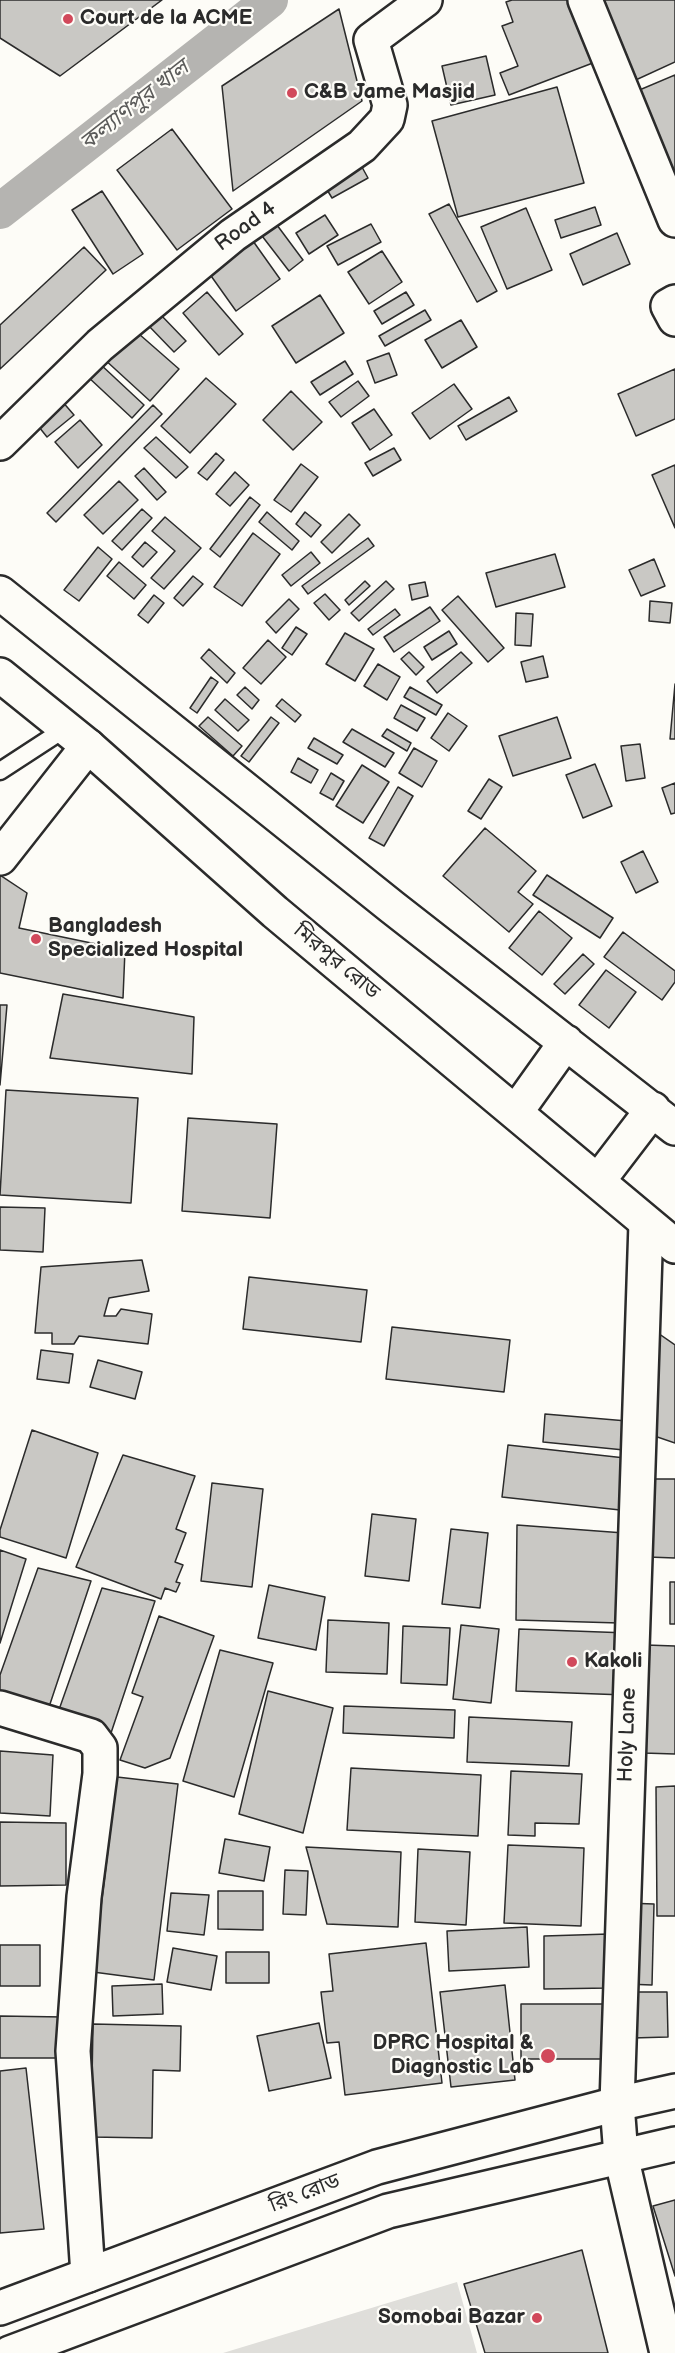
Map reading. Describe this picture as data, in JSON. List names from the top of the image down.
{
  "streets": {
    "main road": [
      "Road 4",
      "মিরপুর রোড",
      "Holy Lane",
      "রিং রোড"
    ]
  },
  "crossings": [
    ["মিরপুর রোড", "Holy Lane"],
    ["Holy Lane", "রিং রোড"]
  ],
  "water": ["কল্যাণপুর খাল"],
  "places": [
    "Court de la ACME",
    "C&B Jame Masjid",
    "Bangladesh Specialized Hospital",
    "Kakoli",
    "DPRC Hospital & Diagnostic Lab",
    "Somobai Bazar"
  ]
}
